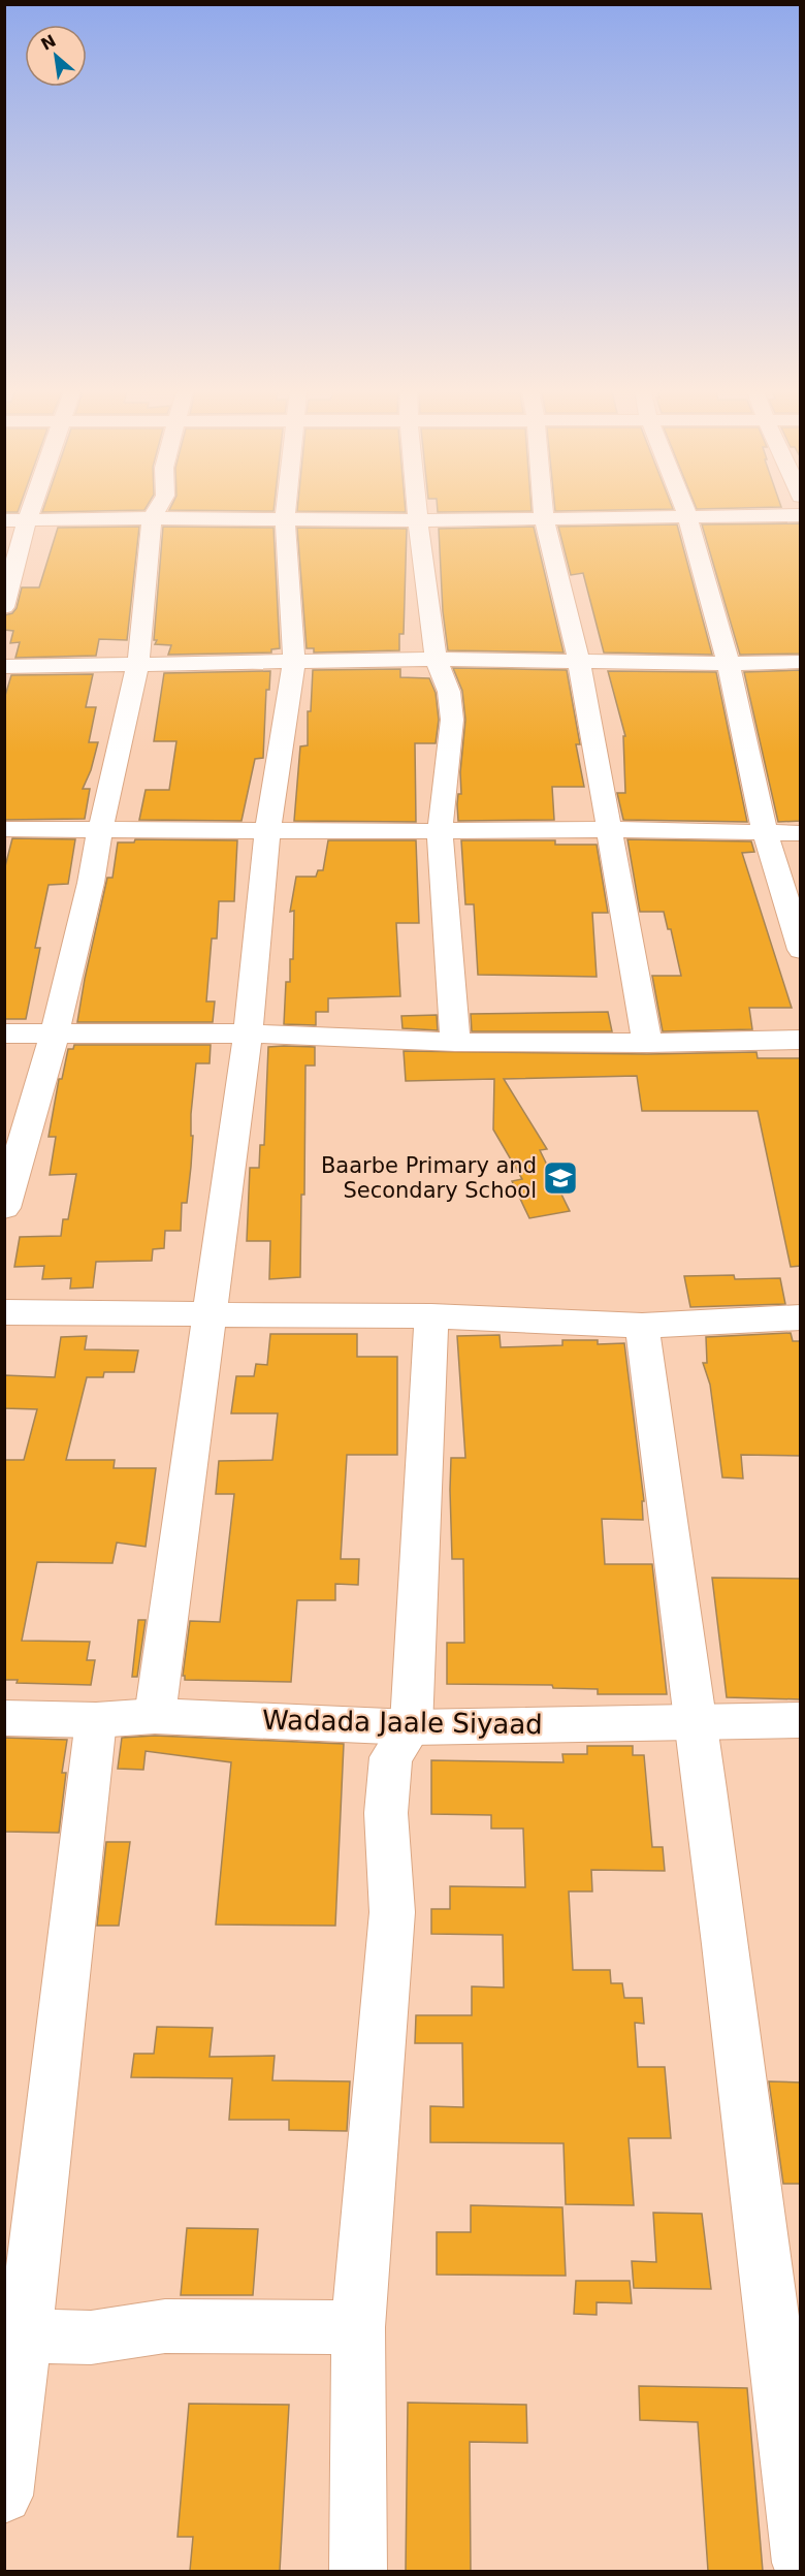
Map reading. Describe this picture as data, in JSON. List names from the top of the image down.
{
  "streets": {
    "street": ["Wadada Jaale Siyaad"]
  },
  "places": {
    "school or university": ["Baarbe Primary and Secondary School"]
  },
  "north": "top left"
}
